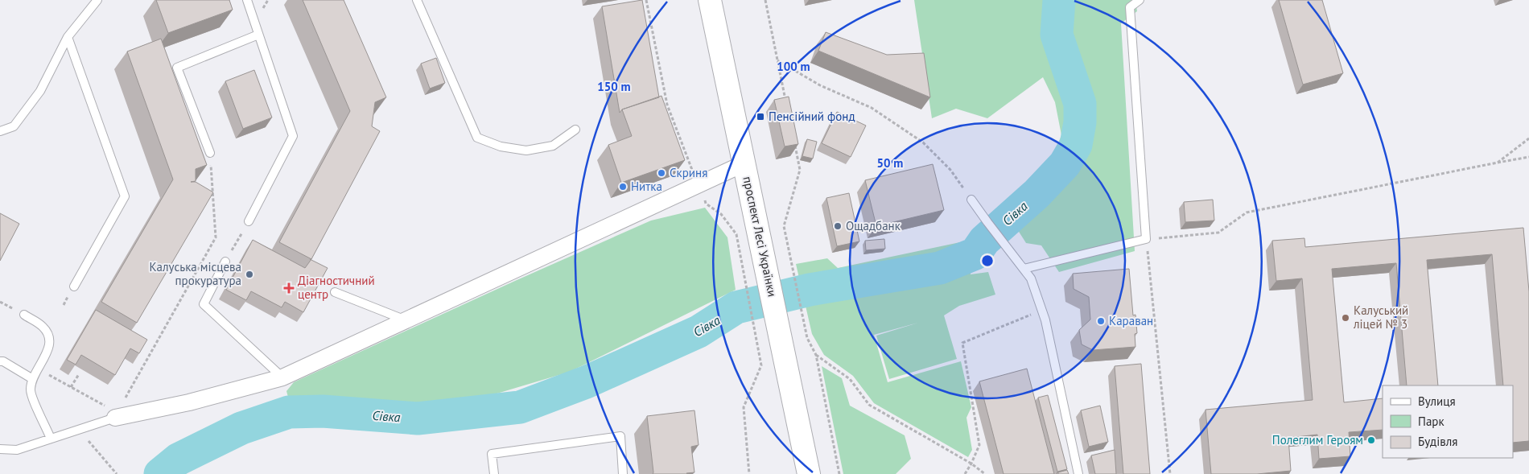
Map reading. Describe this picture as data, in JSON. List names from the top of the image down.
{
  "streets": {
    "main road": ["проспект Лесі Українки"]
  },
  "water": ["Сівка"],
  "places": {
    "transit": ["Пенсійний фонд"],
    "other": [
      "Скриня",
      "Нитка",
      "Ощадбанк",
      "Калуська місцева прокуратура",
      "Калуський ліцей № 3",
      "Караван",
      "Полеглим Героям"
    ],
    "health": ["Діагностичний центр"]
  },
  "legend": ["Вулиця", "Парк", "Будівля"],
  "rings": ["100 m", "150 m", "50 m"]
}
